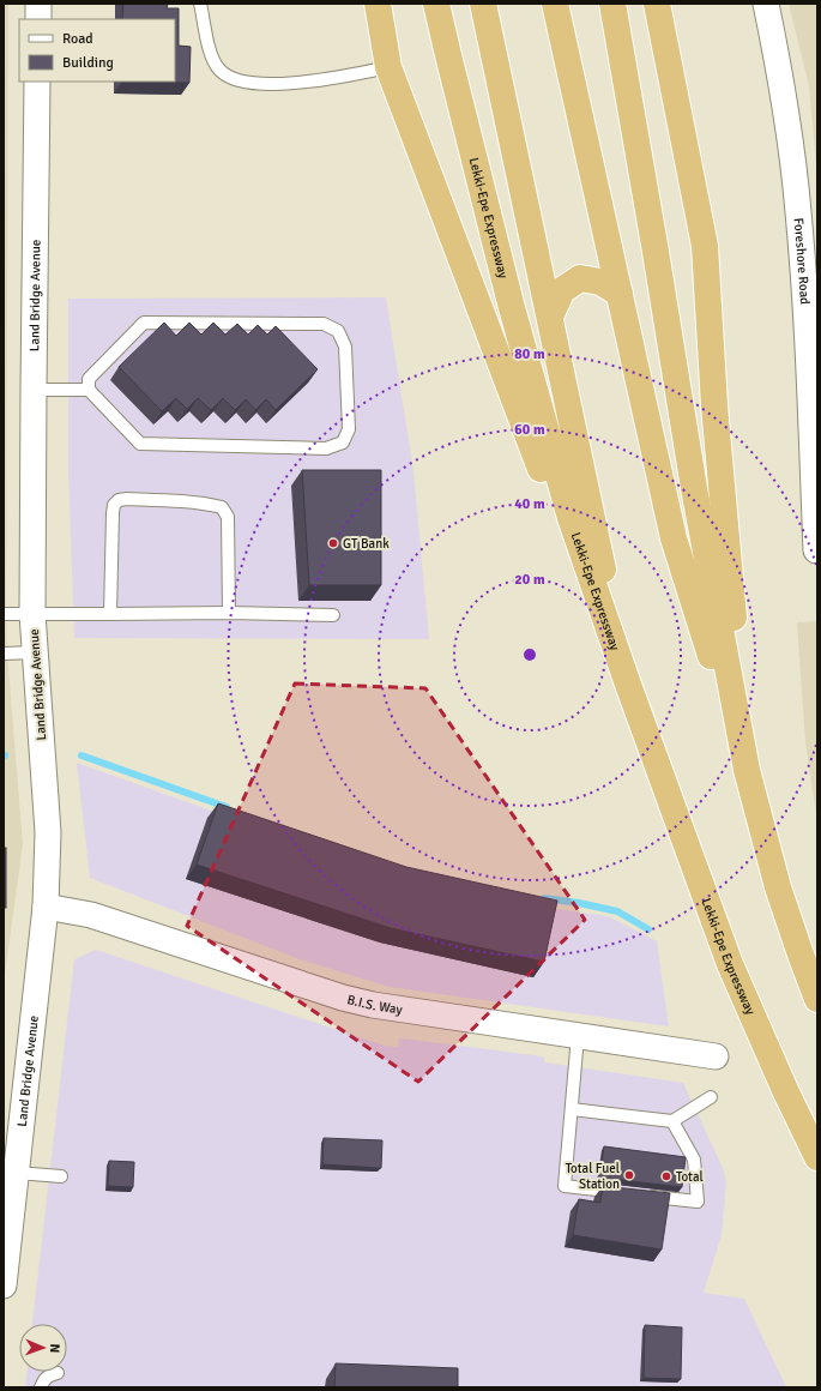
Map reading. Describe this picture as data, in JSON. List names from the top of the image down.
{
  "streets": {
    "highway": ["Lekki-Epe Expressway"],
    "street": ["Foreshore Road", "Land Bridge Avenue", "B.I.S. Way"]
  },
  "crossings": [
    ["Land Bridge Avenue", "B.I.S. Way"]
  ],
  "places": ["GT Bank", "Total Fuel Station", "Total"],
  "legend": ["Road", "Building"],
  "north": "right",
  "rings": [
    "80 m",
    "60 m",
    "40 m",
    "20 m"
  ]
}
